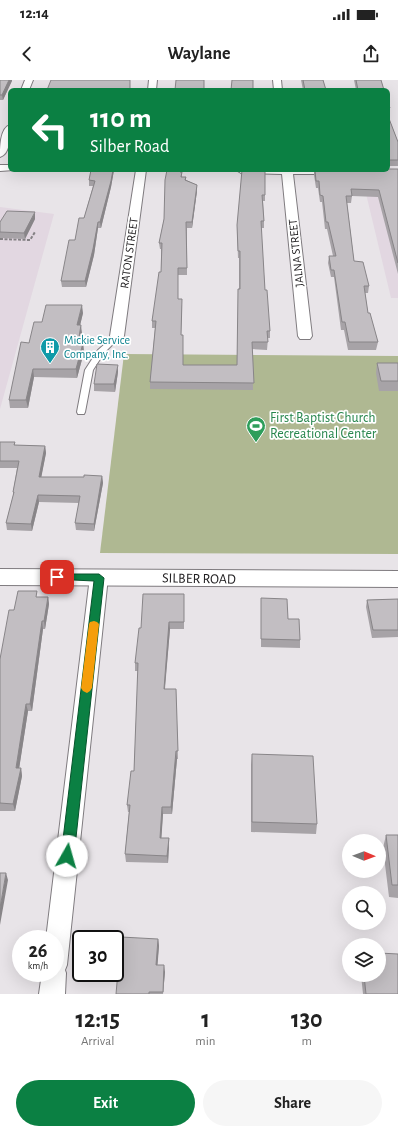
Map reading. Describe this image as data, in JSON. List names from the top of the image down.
{
  "streets": {
    "street": ["RATON STREET", "JALNA STREET", "SILBER ROAD"]
  },
  "places": {
    "building": ["Mickie Service Company, Inc."],
    "sports": ["First Baptist Church Recreational Center"]
  },
  "north": "right",
  "page": {
    "status": "12:14",
    "header": "Waylane",
    "turn": ["110 m", "Silber Road"],
    "speed": "26 km/h",
    "limit": "30",
    "eta": [
      "12:15",
      "Arrival",
      "1",
      "min",
      "130",
      "m"
    ],
    "buttons": ["Exit", "Share"]
  }
}
